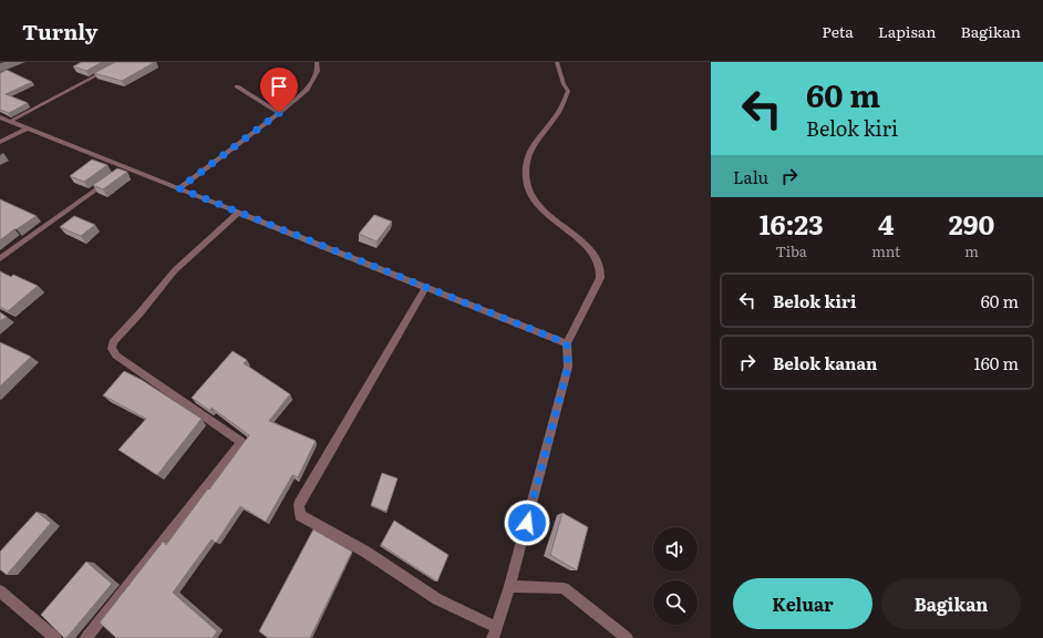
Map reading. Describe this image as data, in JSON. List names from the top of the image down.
{
  "page": {
    "header": "Turnly",
    "nav": ["Peta", "Lapisan", "Bagikan"],
    "turn": ["60 m", "Belok kiri"],
    "then": "Lalu",
    "eta": [
      "16:23",
      "Tiba",
      "4",
      "mnt",
      "290",
      "m"
    ],
    "list": [
      {
        "name": "Belok kiri",
        "value": "60 m"
      },
      {
        "name": "Belok kanan",
        "value": "160 m"
      }
    ],
    "buttons": ["Keluar", "Bagikan"]
  }
}
